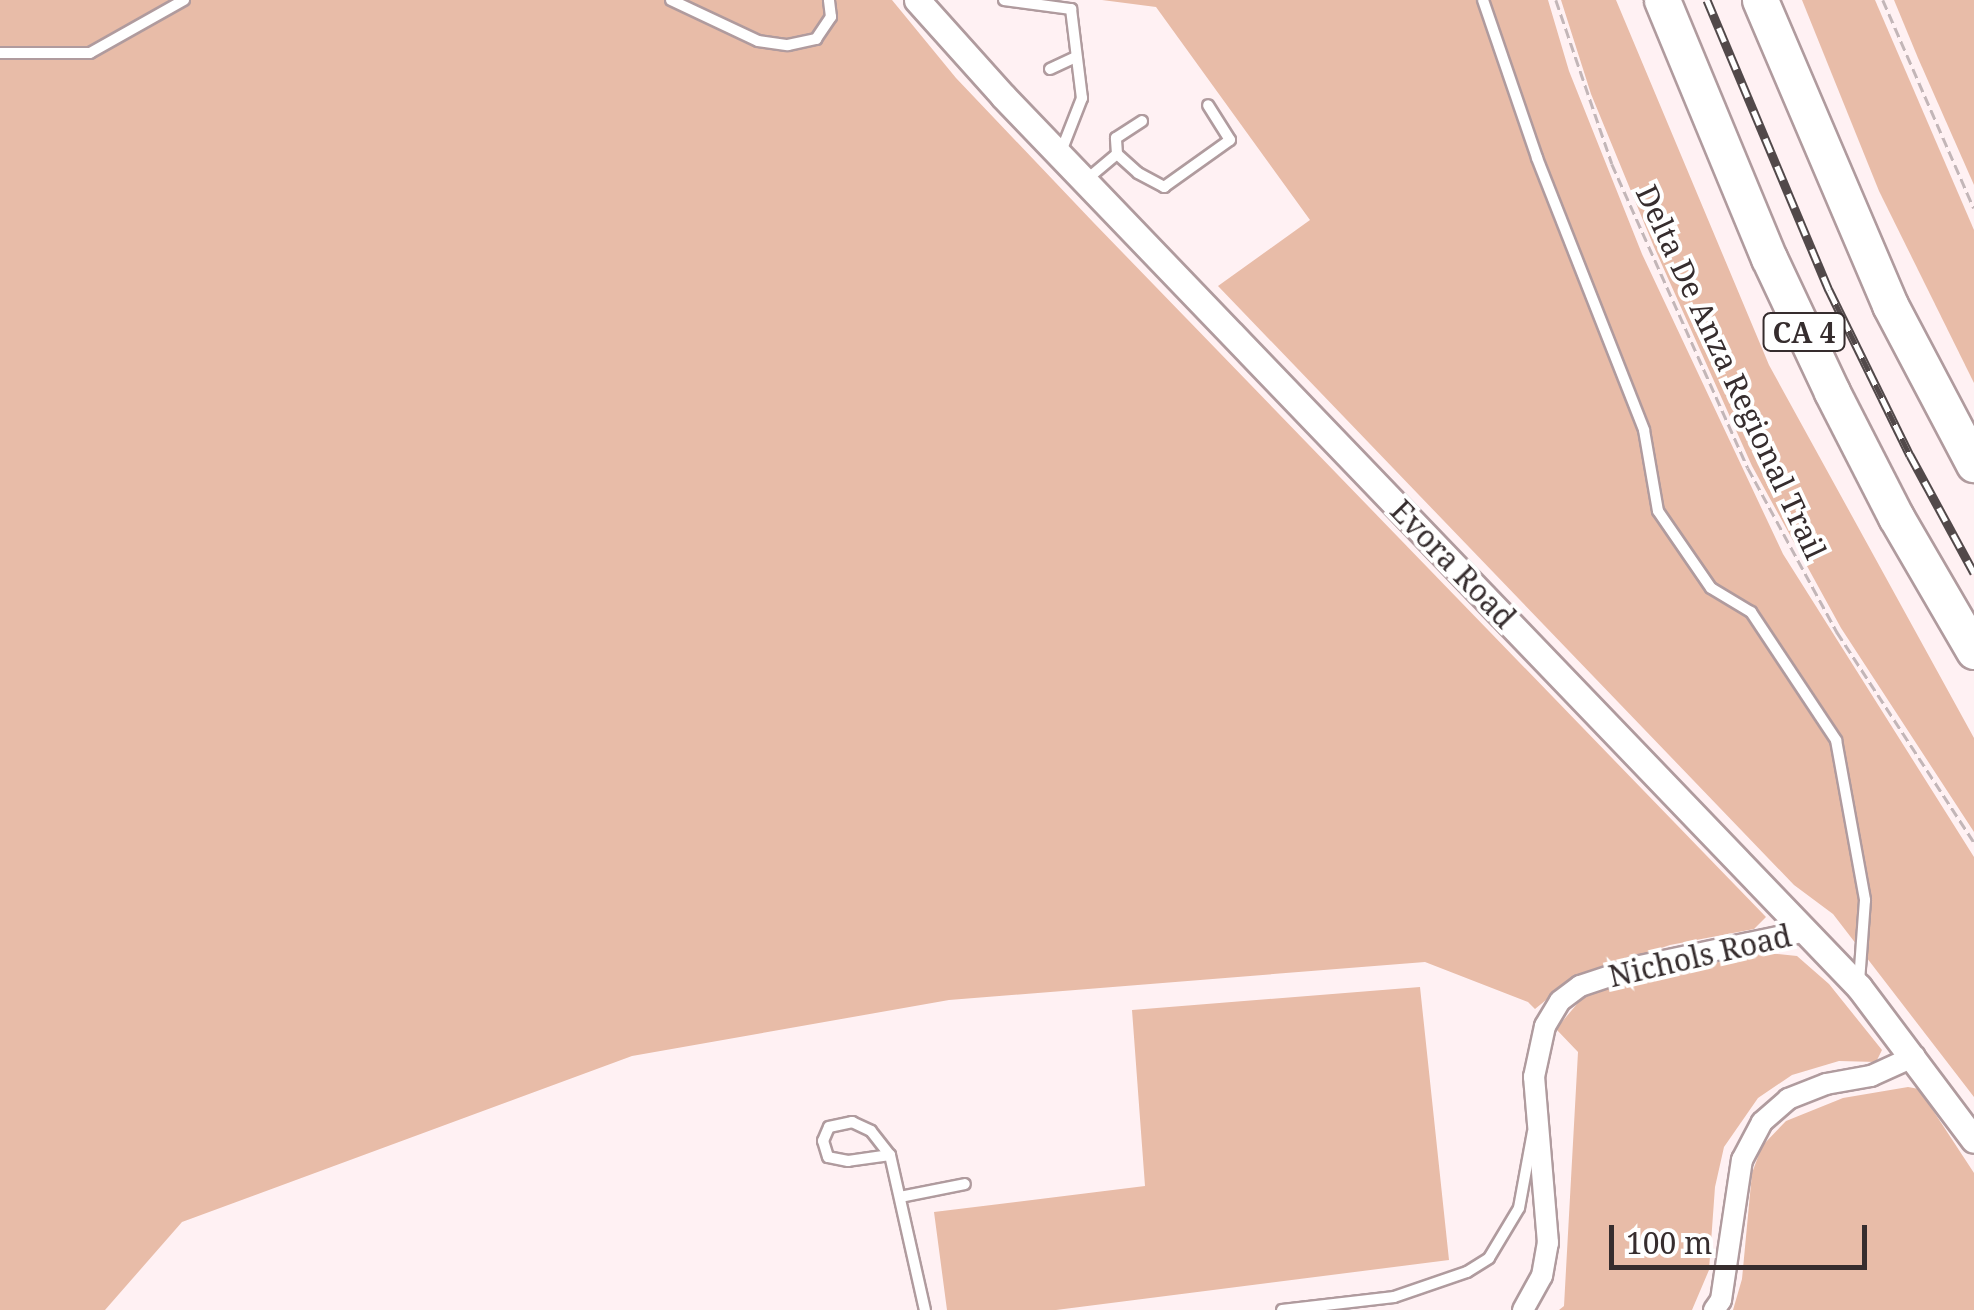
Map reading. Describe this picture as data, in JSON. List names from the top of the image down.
{
  "streets": {
    "highway": ["CA 4"],
    "street": ["Evora Road", "Nichols Road"],
    "path": ["Delta De Anza Regional Trail"]
  },
  "crossings": [
    ["Evora Road", "Nichols Road"]
  ],
  "scale_bar": "100 m"
}
